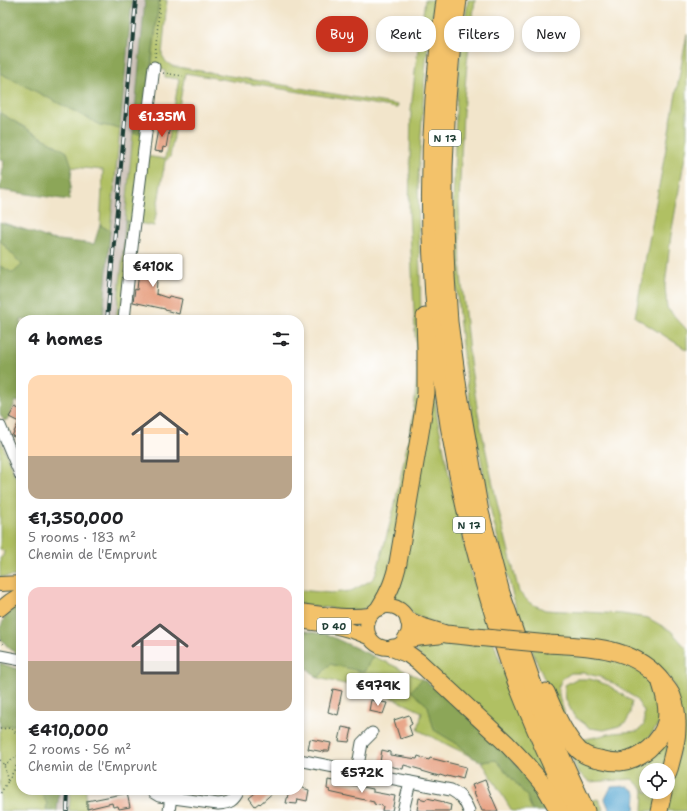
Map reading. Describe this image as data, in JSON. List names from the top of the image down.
{
  "streets": {
    "highway": ["N 17"],
    "main road": ["D 40"]
  },
  "page": {
    "chip": [
      "Buy",
      "Rent",
      "Filters",
      "New"
    ],
    "price": [
      "€1.35M",
      "€410K",
      "€979K",
      "€572K"
    ],
    "heading": "4 homes",
    "list": [
      {
        "name": "€1,350,000",
        "note": "5 rooms · 183 m² · Chemin de l'Emprunt"
      },
      {
        "name": "€410,000",
        "note": "2 rooms · 56 m² · Chemin de l'Emprunt"
      }
    ]
  }
}
